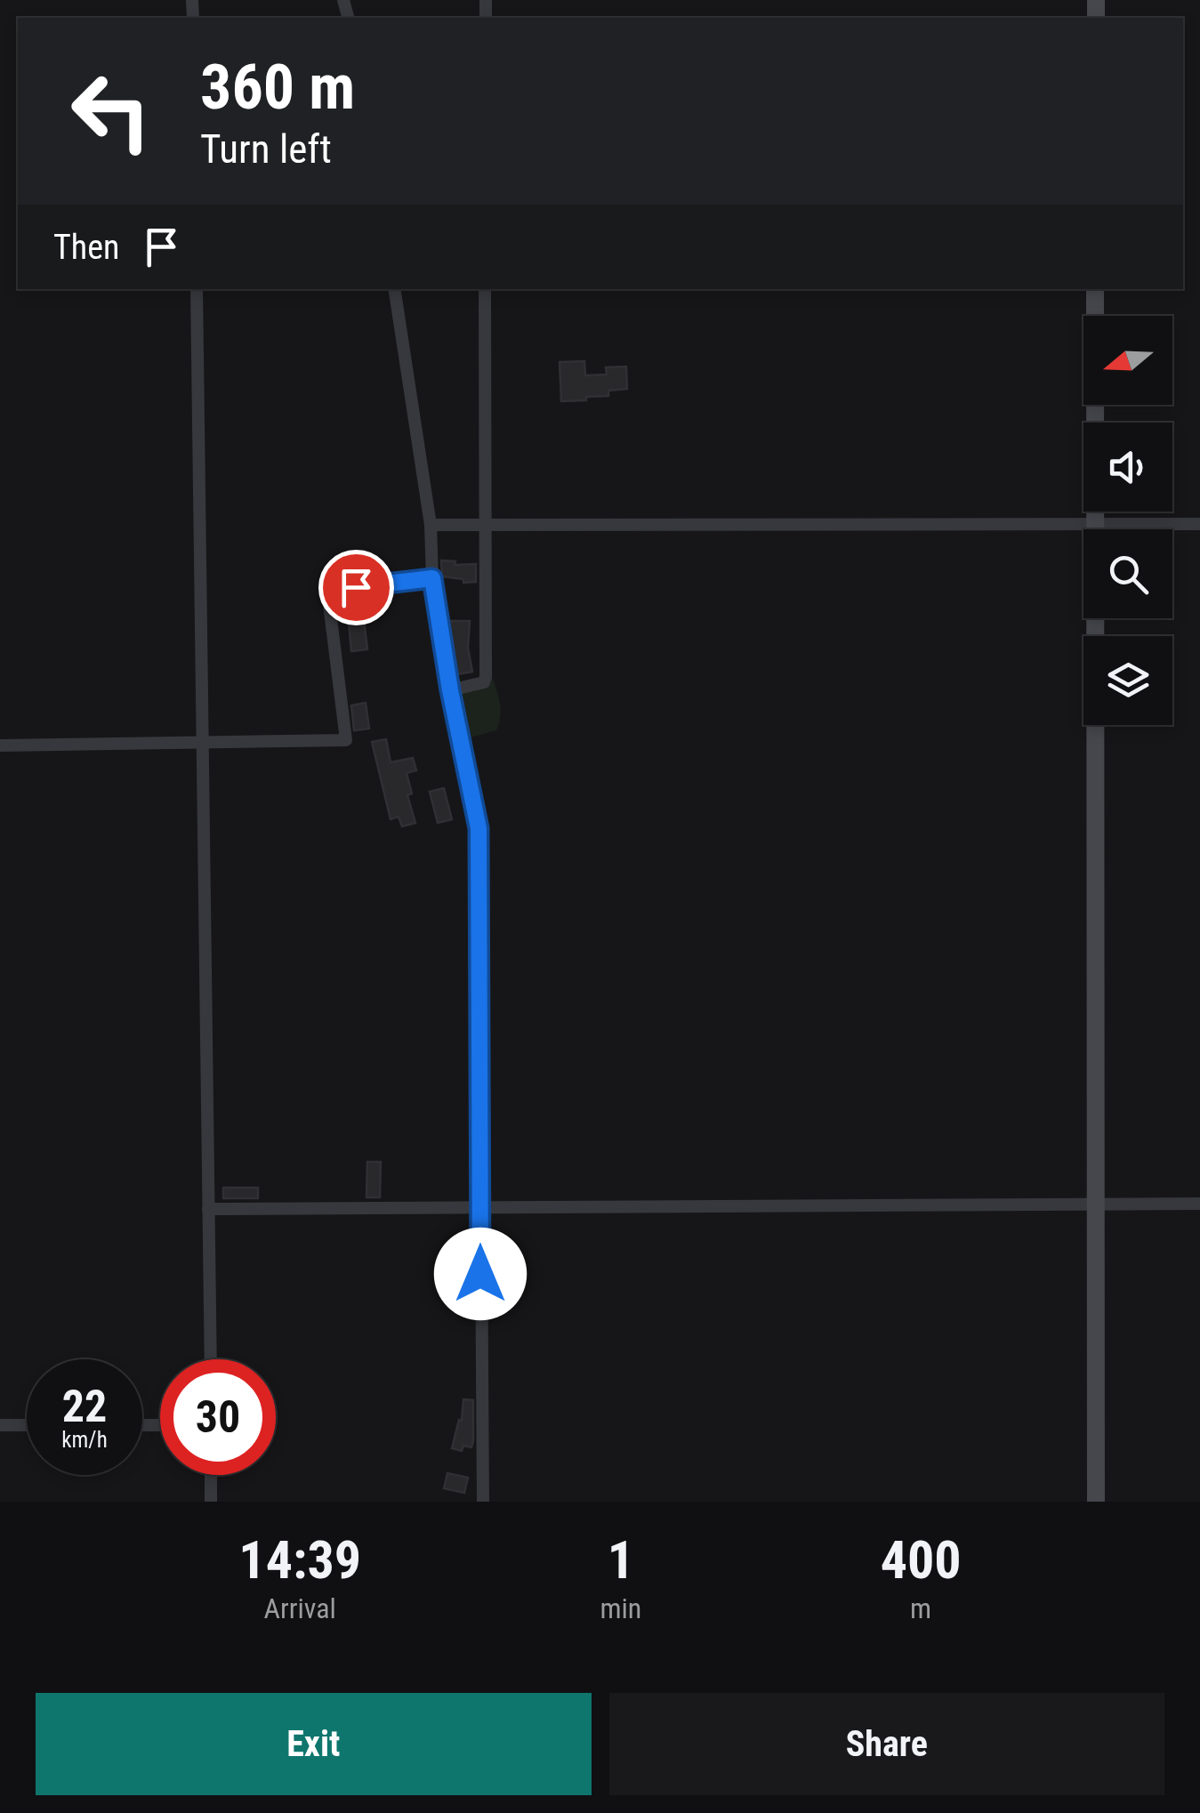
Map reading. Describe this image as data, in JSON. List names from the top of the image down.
{
  "north": "left",
  "page": {
    "turn": ["360 m", "Turn left"],
    "then": "Then",
    "speed": "22 km/h",
    "limit": "30",
    "eta": [
      "14:39",
      "Arrival",
      "1",
      "min",
      "400",
      "m"
    ],
    "buttons": ["Exit", "Share"]
  }
}
